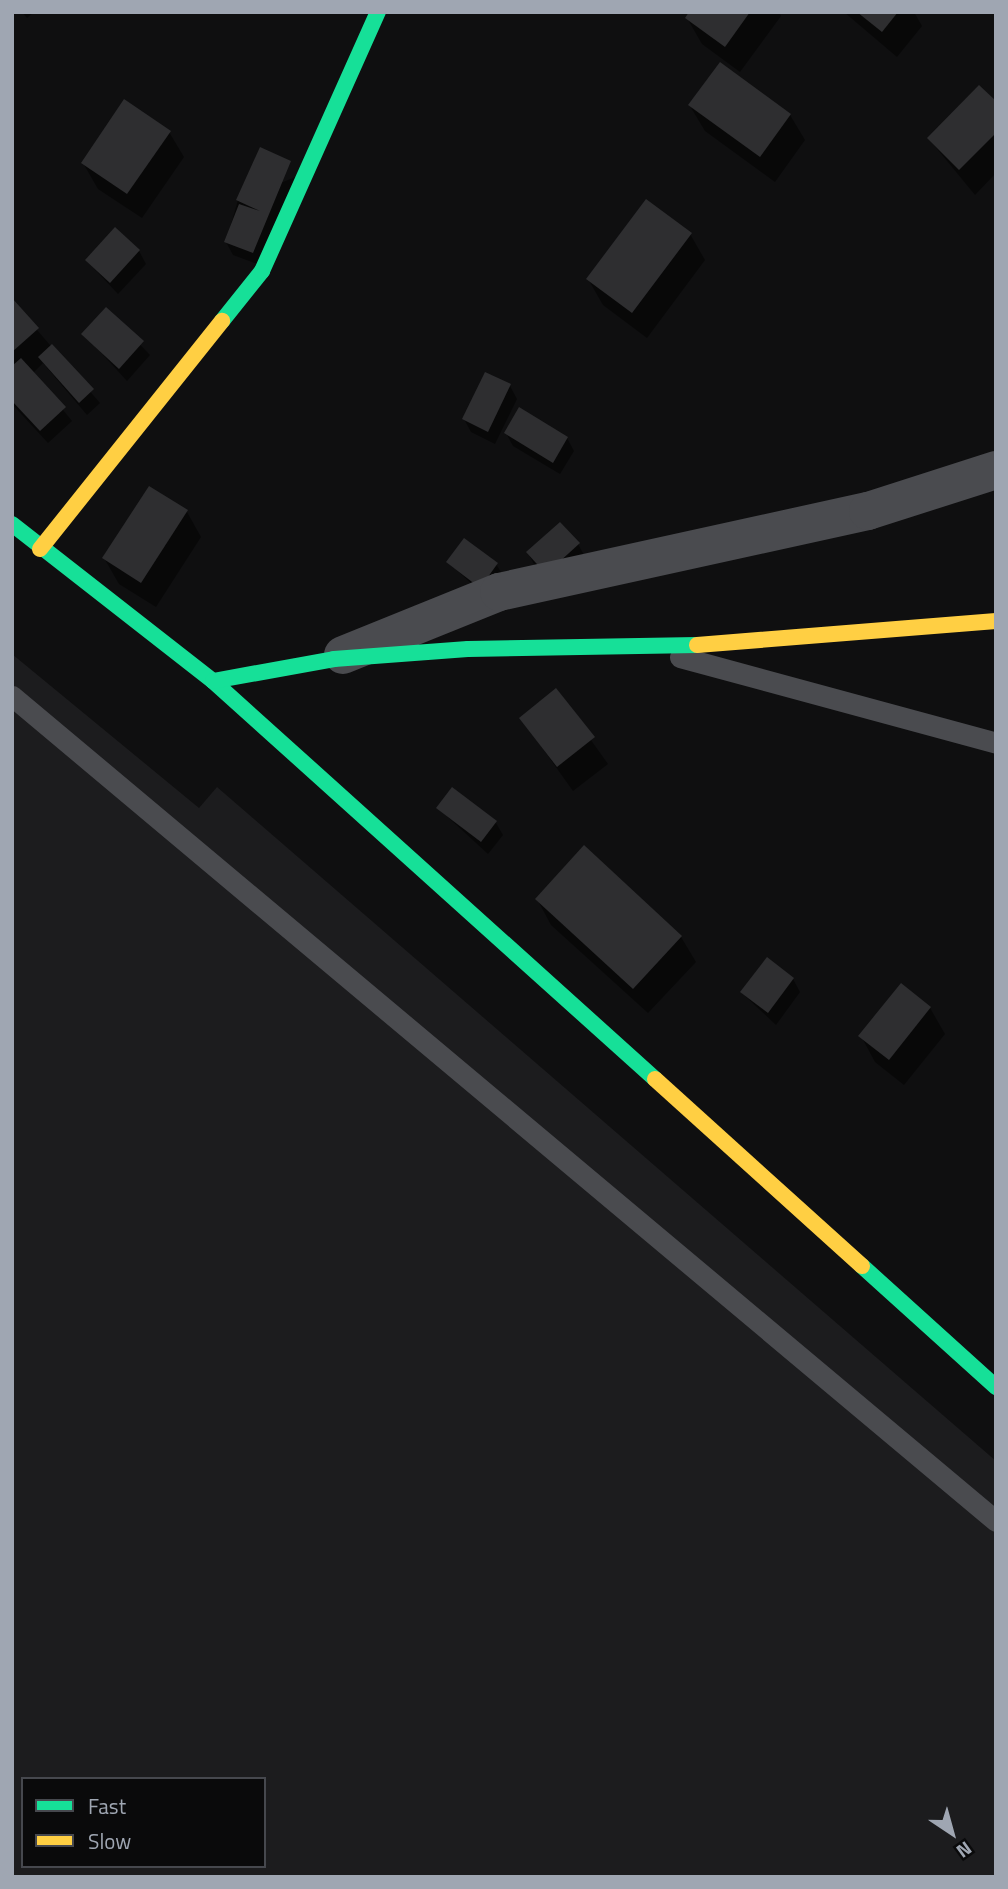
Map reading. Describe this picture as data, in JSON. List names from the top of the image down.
{
  "legend": ["Fast", "Slow"],
  "north": "bottom right"
}
